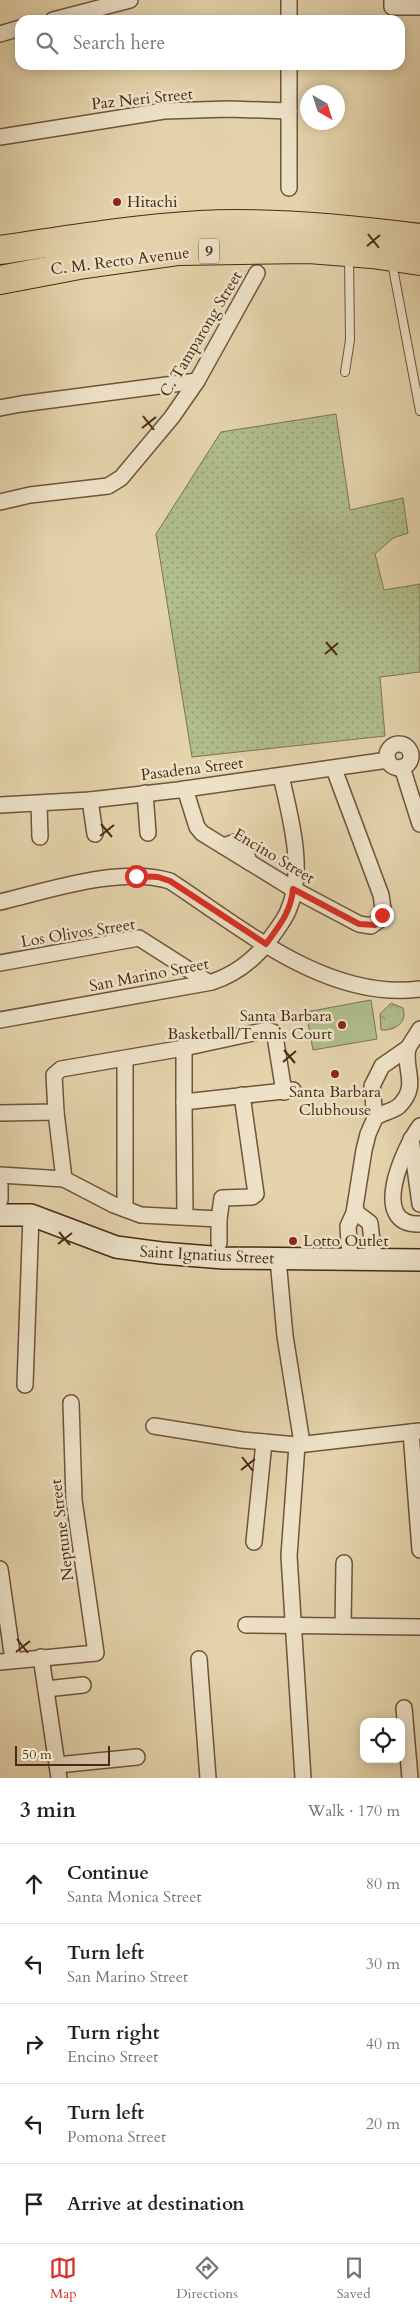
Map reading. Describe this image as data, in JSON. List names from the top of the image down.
{
  "streets": {
    "highway": ["9", "C. M. Recto Avenue"],
    "street": [
      "Paz Neri Street",
      "C. Tamparong Street",
      "Pasadena Street",
      "Encino Street",
      "Los Olivos Street",
      "San Marino Street",
      "Saint Ignatius Street",
      "Neptune Street"
    ]
  },
  "crossings": [
    ["Pasadena Street", "Encino Street"],
    ["Pasadena Street", "San Marino Street"],
    ["Encino Street", "San Marino Street"],
    ["Los Olivos Street", "San Marino Street"]
  ],
  "places": [
    "Hitachi",
    "Santa Barbara Basketball/Tennis Court",
    "Santa Barbara Clubhouse",
    "Lotto Outlet"
  ],
  "scale_bar": "50 m",
  "north": "bottom right",
  "page": {
    "search": "Search here",
    "scale": "50 m",
    "heading": ["3 min", "Walk · 170 m"],
    "list": [
      ["Continue", "Santa Monica Street", "80 m"],
      ["Turn left", "San Marino Street", "30 m"],
      ["Turn right", "Encino Street", "40 m"],
      ["Turn left", "Pomona Street", "20 m"],
      "Arrive at destination"
    ],
    "nav": ["Map", "Directions", "Saved"]
  }
}
